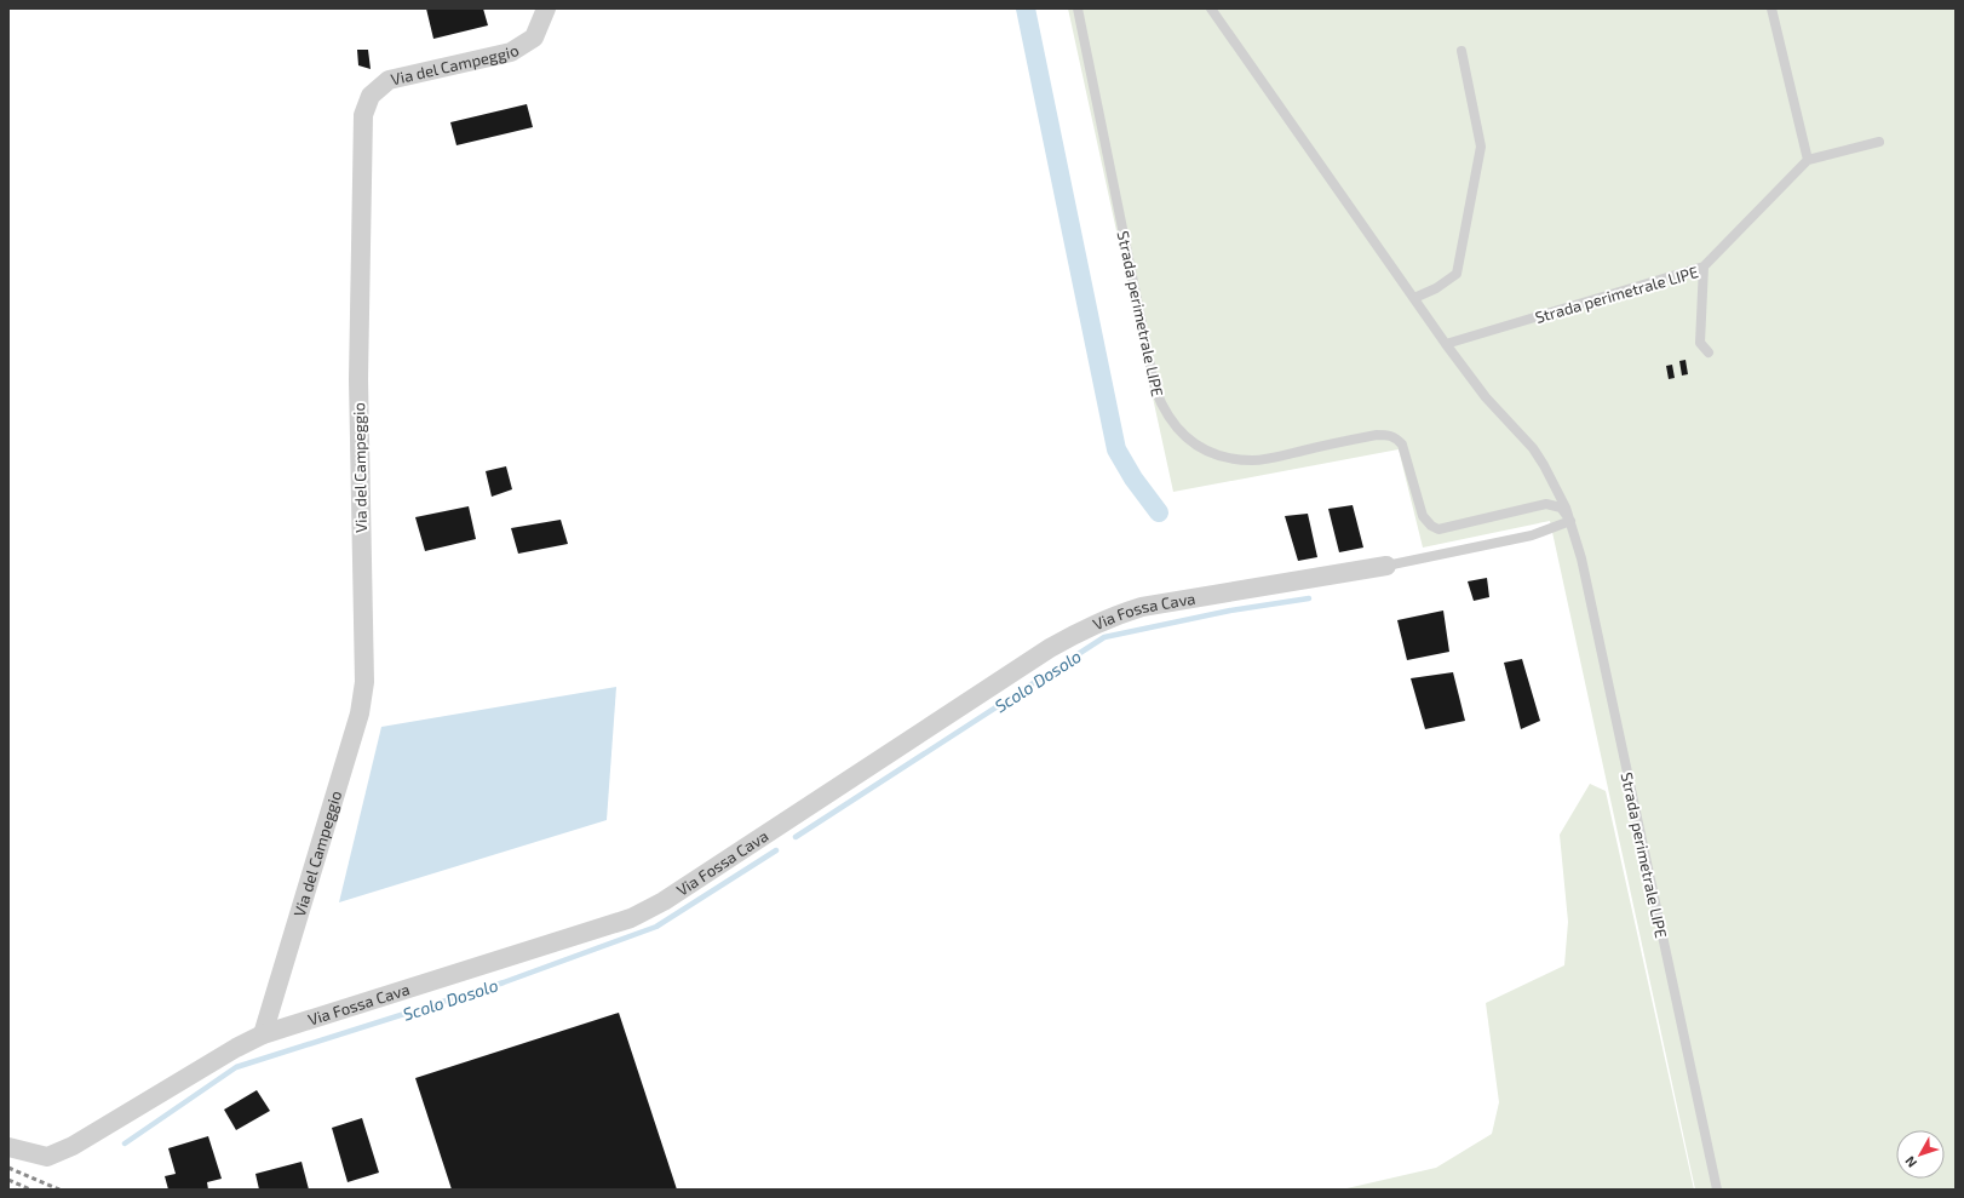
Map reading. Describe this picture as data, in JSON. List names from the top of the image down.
{
  "streets": {
    "street": ["Via del Campeggio", "Via Fossa Cava"],
    "lane": ["Strada perimetrale LIPE"]
  },
  "crossings": [
    ["Via del Campeggio", "Via Fossa Cava"]
  ],
  "water": ["Scolo Dosolo"],
  "north": "bottom left"
}
